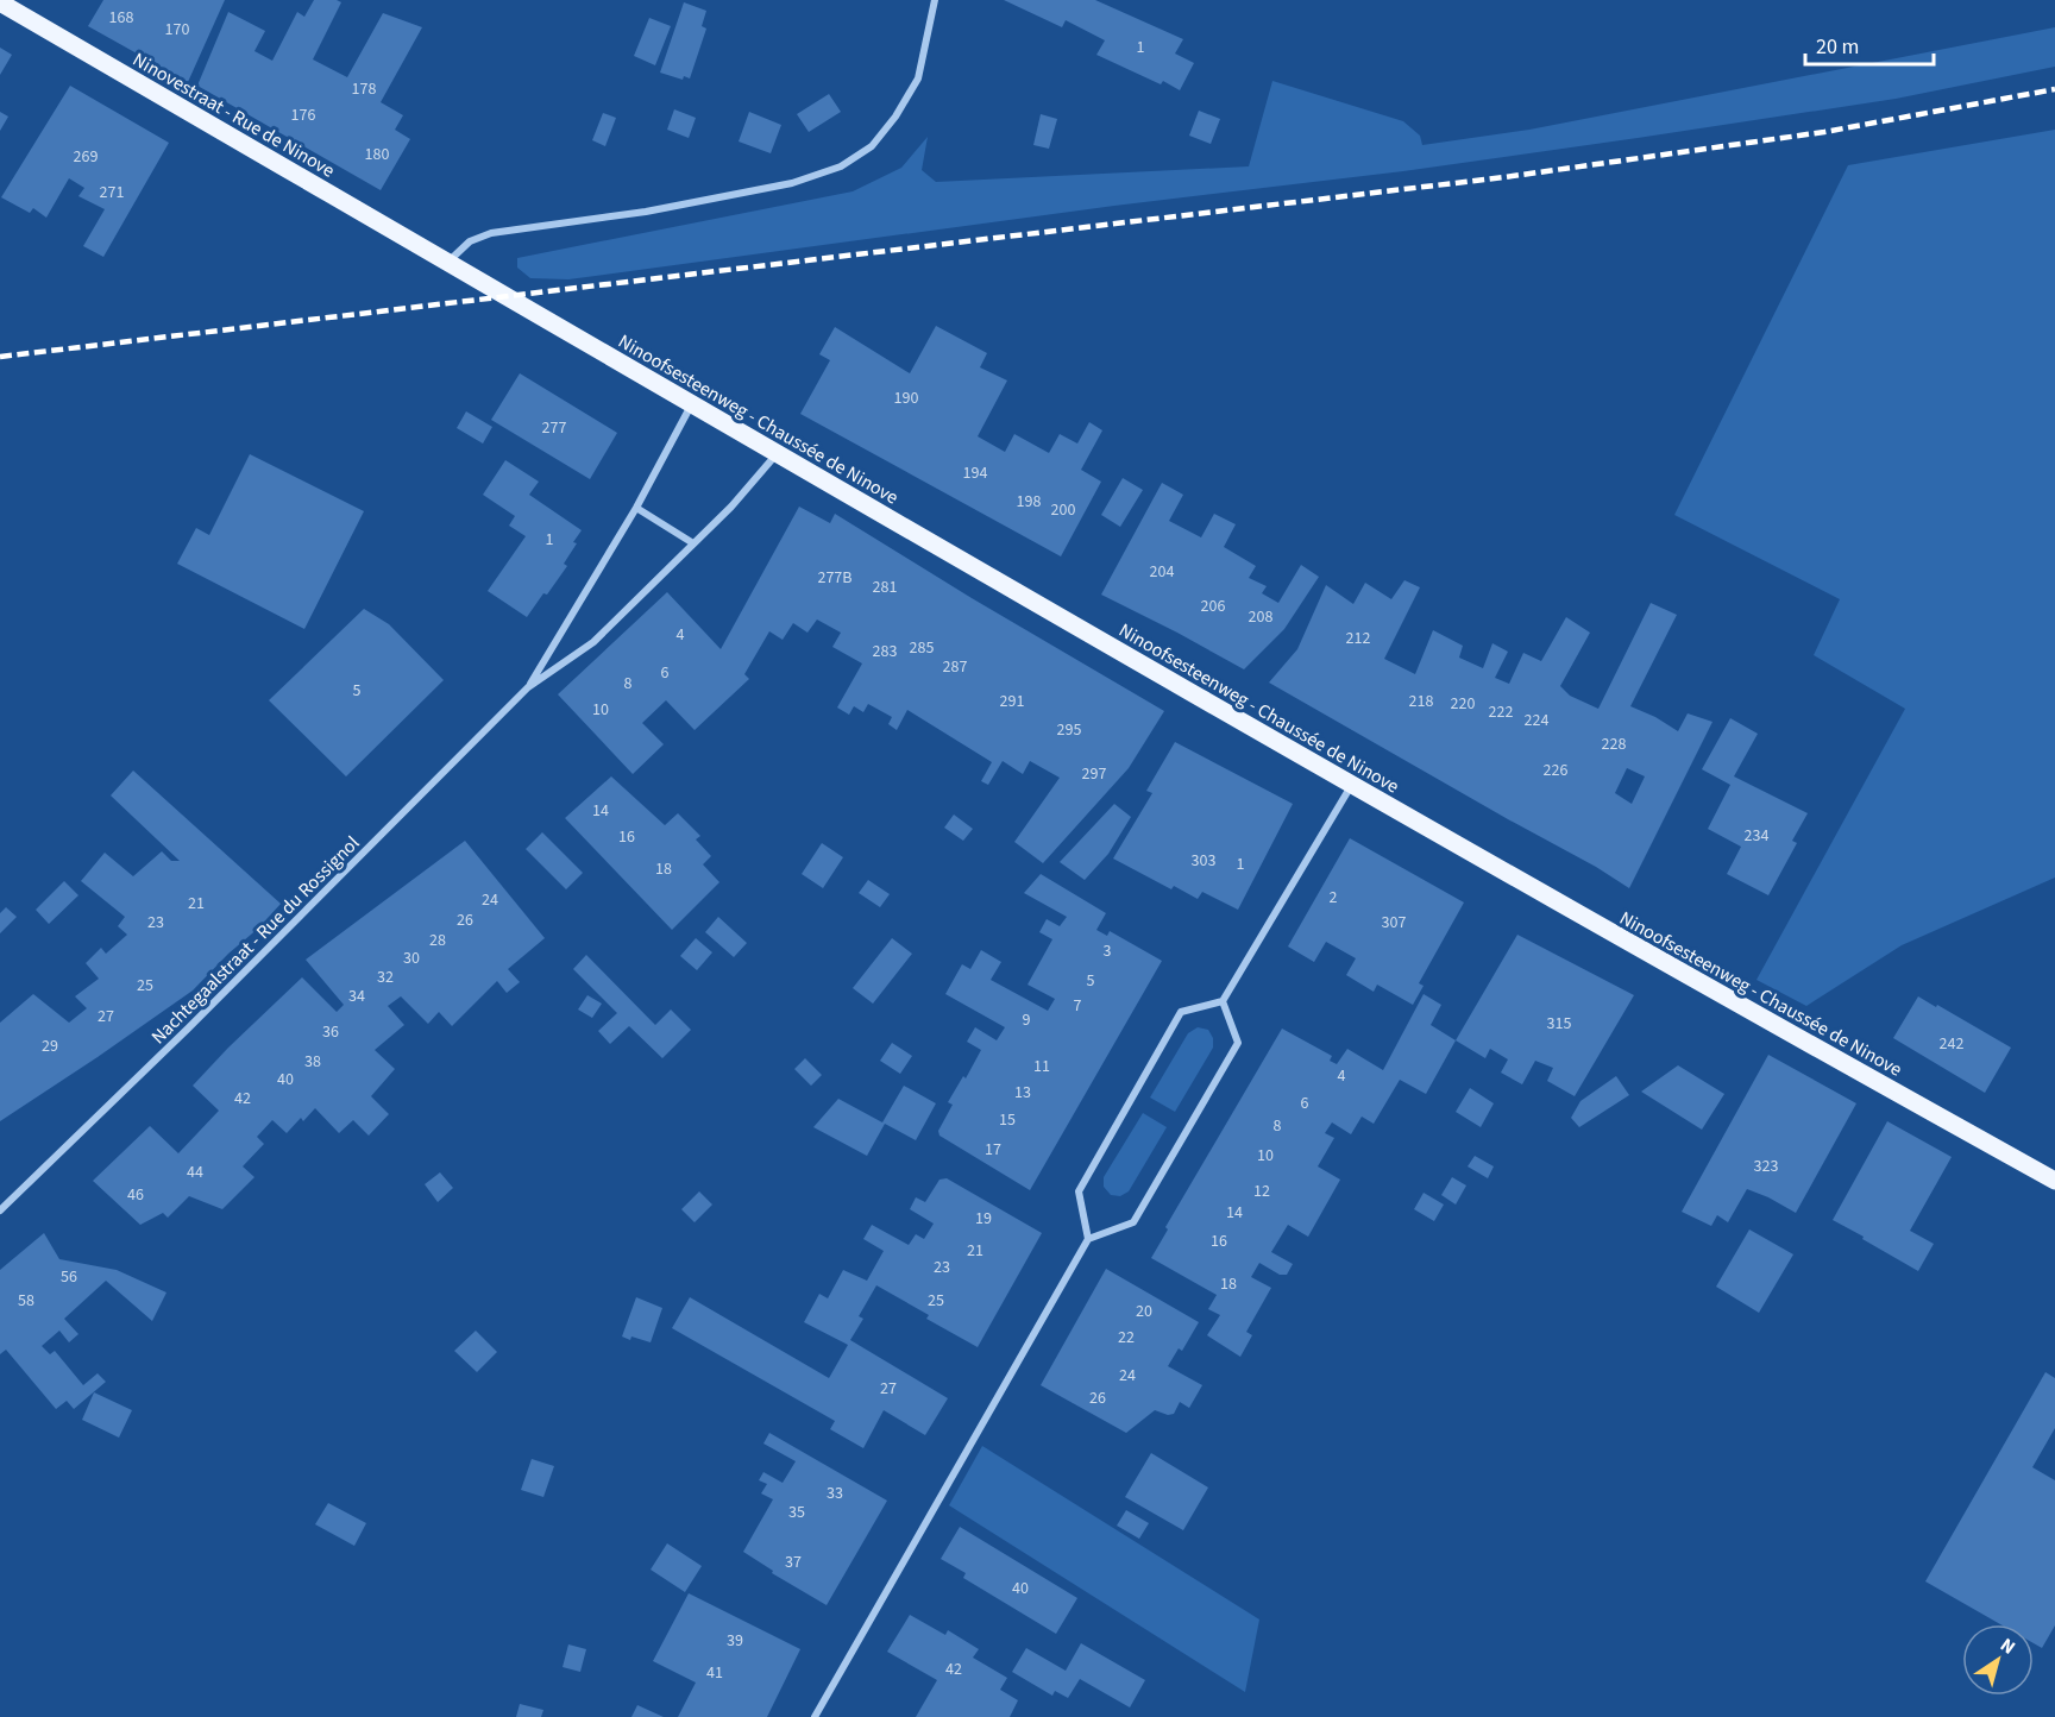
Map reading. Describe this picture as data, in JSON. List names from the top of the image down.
{
  "streets": {
    "main road": ["Ninovestraat - Rue de Ninove", "Ninoofsesteenweg - Chaussée de Ninove"],
    "street": ["Nachtegaalstraat - Rue du Rossignol"]
  },
  "crossings": [
    ["Ninovestraat - Rue de Ninove", "Ninoofsesteenweg - Chaussée de Ninove"],
    ["Ninoofsesteenweg - Chaussée de Ninove", "Nachtegaalstraat - Rue du Rossignol"]
  ],
  "house_numbers": [
    "168",
    "170",
    "1",
    "178",
    "176",
    "180",
    "269",
    "271",
    "190",
    "277",
    "194",
    "198",
    "200",
    "1",
    "204",
    "277B",
    "281",
    "206",
    "208",
    "4",
    "212",
    "285",
    "283",
    "287",
    "6",
    "8",
    "5",
    "291",
    "218",
    "220",
    "10",
    "222",
    "224",
    "295",
    "228",
    "226",
    "297",
    "14",
    "234",
    "16",
    "303",
    "1",
    "18",
    "2",
    "24",
    "21",
    "26",
    "23",
    "307",
    "28",
    "3",
    "30",
    "32",
    "5",
    "25",
    "34",
    "7",
    "27",
    "9",
    "315",
    "36",
    "242",
    "29",
    "38",
    "11",
    "4",
    "40",
    "13",
    "42",
    "6",
    "15",
    "8",
    "17",
    "10",
    "323",
    "44",
    "12",
    "46",
    "14",
    "19",
    "16",
    "21",
    "23",
    "56",
    "18",
    "58",
    "25",
    "20",
    "22",
    "24",
    "27",
    "26",
    "33",
    "35",
    "37",
    "40",
    "39",
    "42",
    "41"
  ],
  "scale_bar": "20 m",
  "north": "top right"
}
